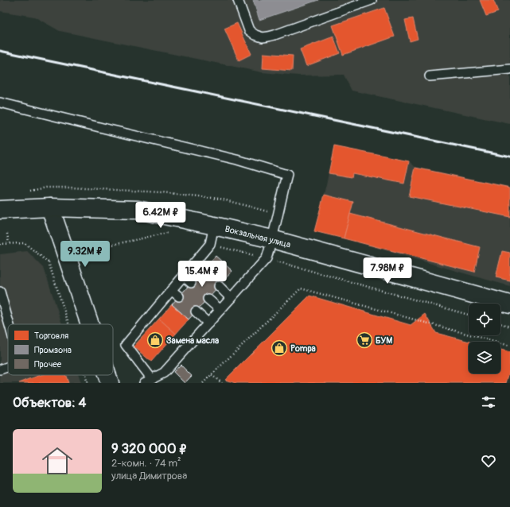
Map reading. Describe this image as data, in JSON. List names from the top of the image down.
{
  "streets": {
    "street": ["Вокзальная улица"]
  },
  "places": {
    "shop": ["Замена масла", "Pompa"],
    "supermarket": ["БУМ"]
  },
  "legend": ["Торговля", "Промзона", "Прочее"],
  "page": {
    "price": [
      "6.42M ₽",
      "9.32M ₽",
      "7.98M ₽",
      "15.4M ₽"
    ],
    "heading": "Объектов: 4",
    "list": [
      {
        "name": "9 320 000 ₽",
        "note": "2-комн. · 74 m² · улица Димитрова"
      }
    ]
  }
}
